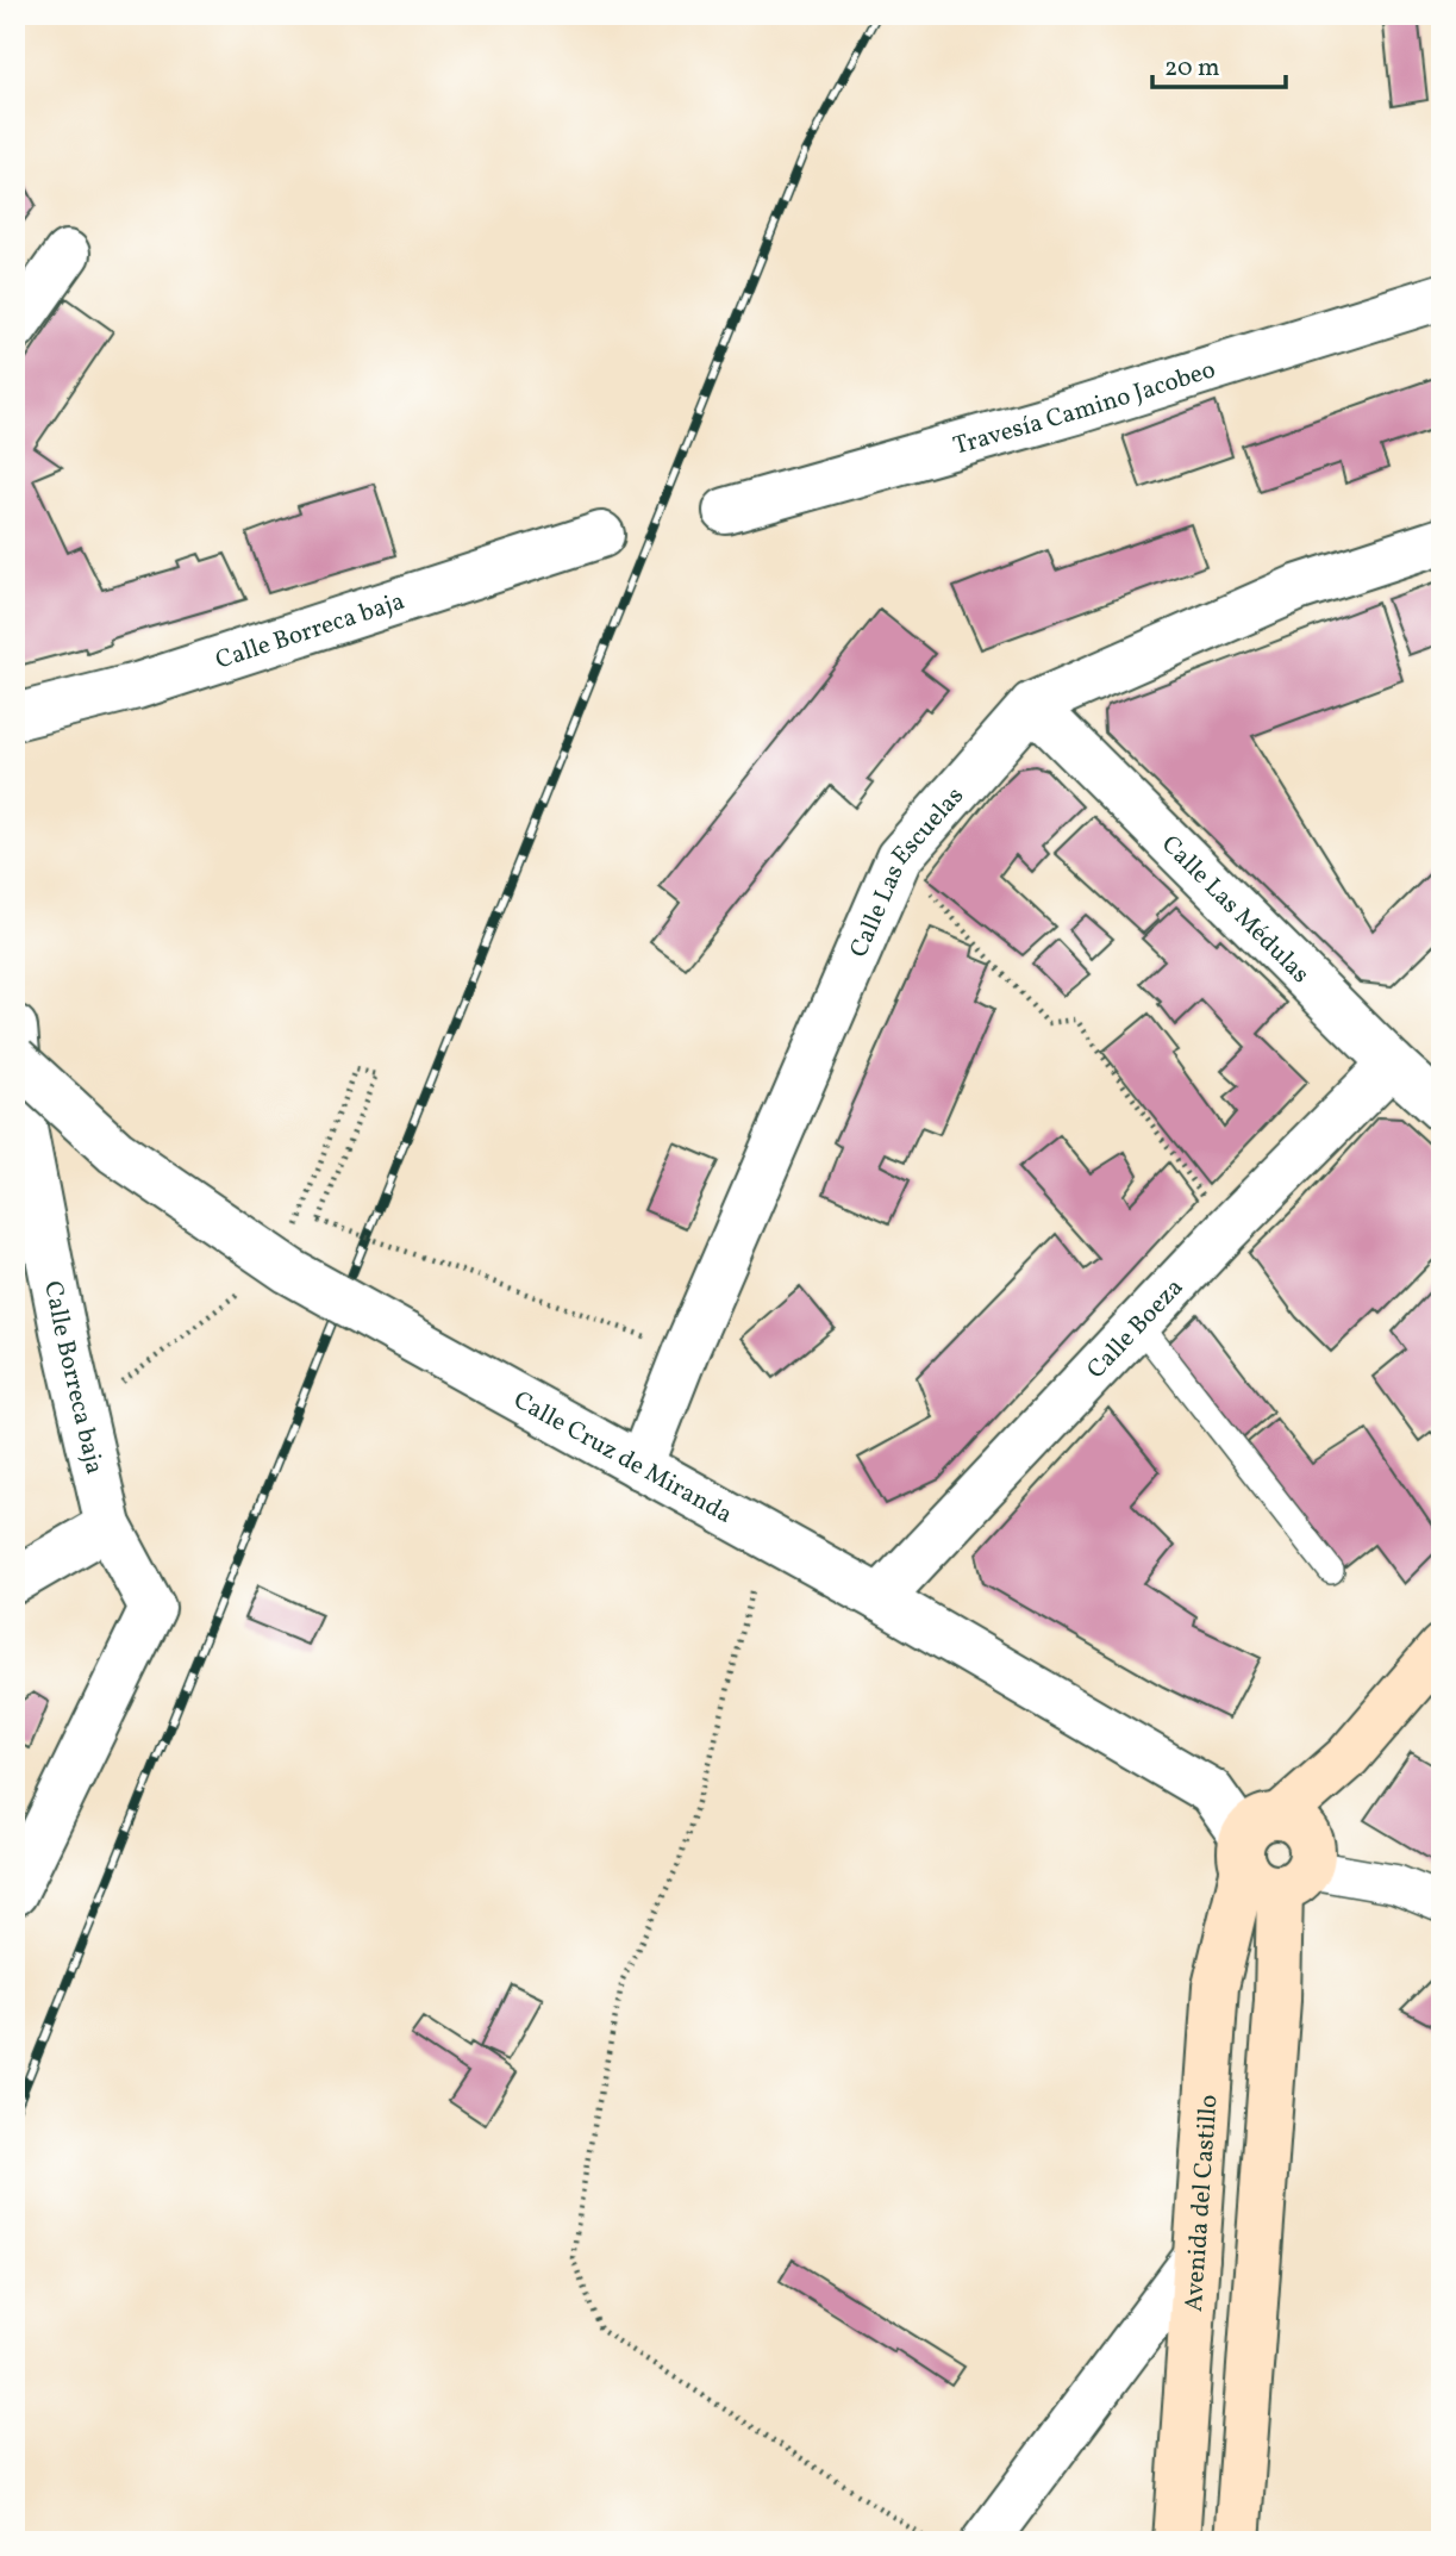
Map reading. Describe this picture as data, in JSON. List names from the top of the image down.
{
  "streets": {
    "main road": ["Avenida del Castillo"],
    "street": [
      "Travesía Camino Jacobeo",
      "Calle Borreca baja",
      "Calle Las Escuelas",
      "Calle Las Médulas",
      "Calle Boeza",
      "Calle Cruz de Miranda"
    ]
  },
  "crossings": [
    ["Calle Las Escuelas", "Calle Las Médulas"],
    ["Calle Las Escuelas", "Calle Cruz de Miranda"],
    ["Calle Las Médulas", "Calle Boeza"],
    ["Calle Boeza", "Calle Cruz de Miranda"],
    ["Calle Cruz de Miranda", "Avenida del Castillo"]
  ],
  "scale_bar": "20 m"
}
